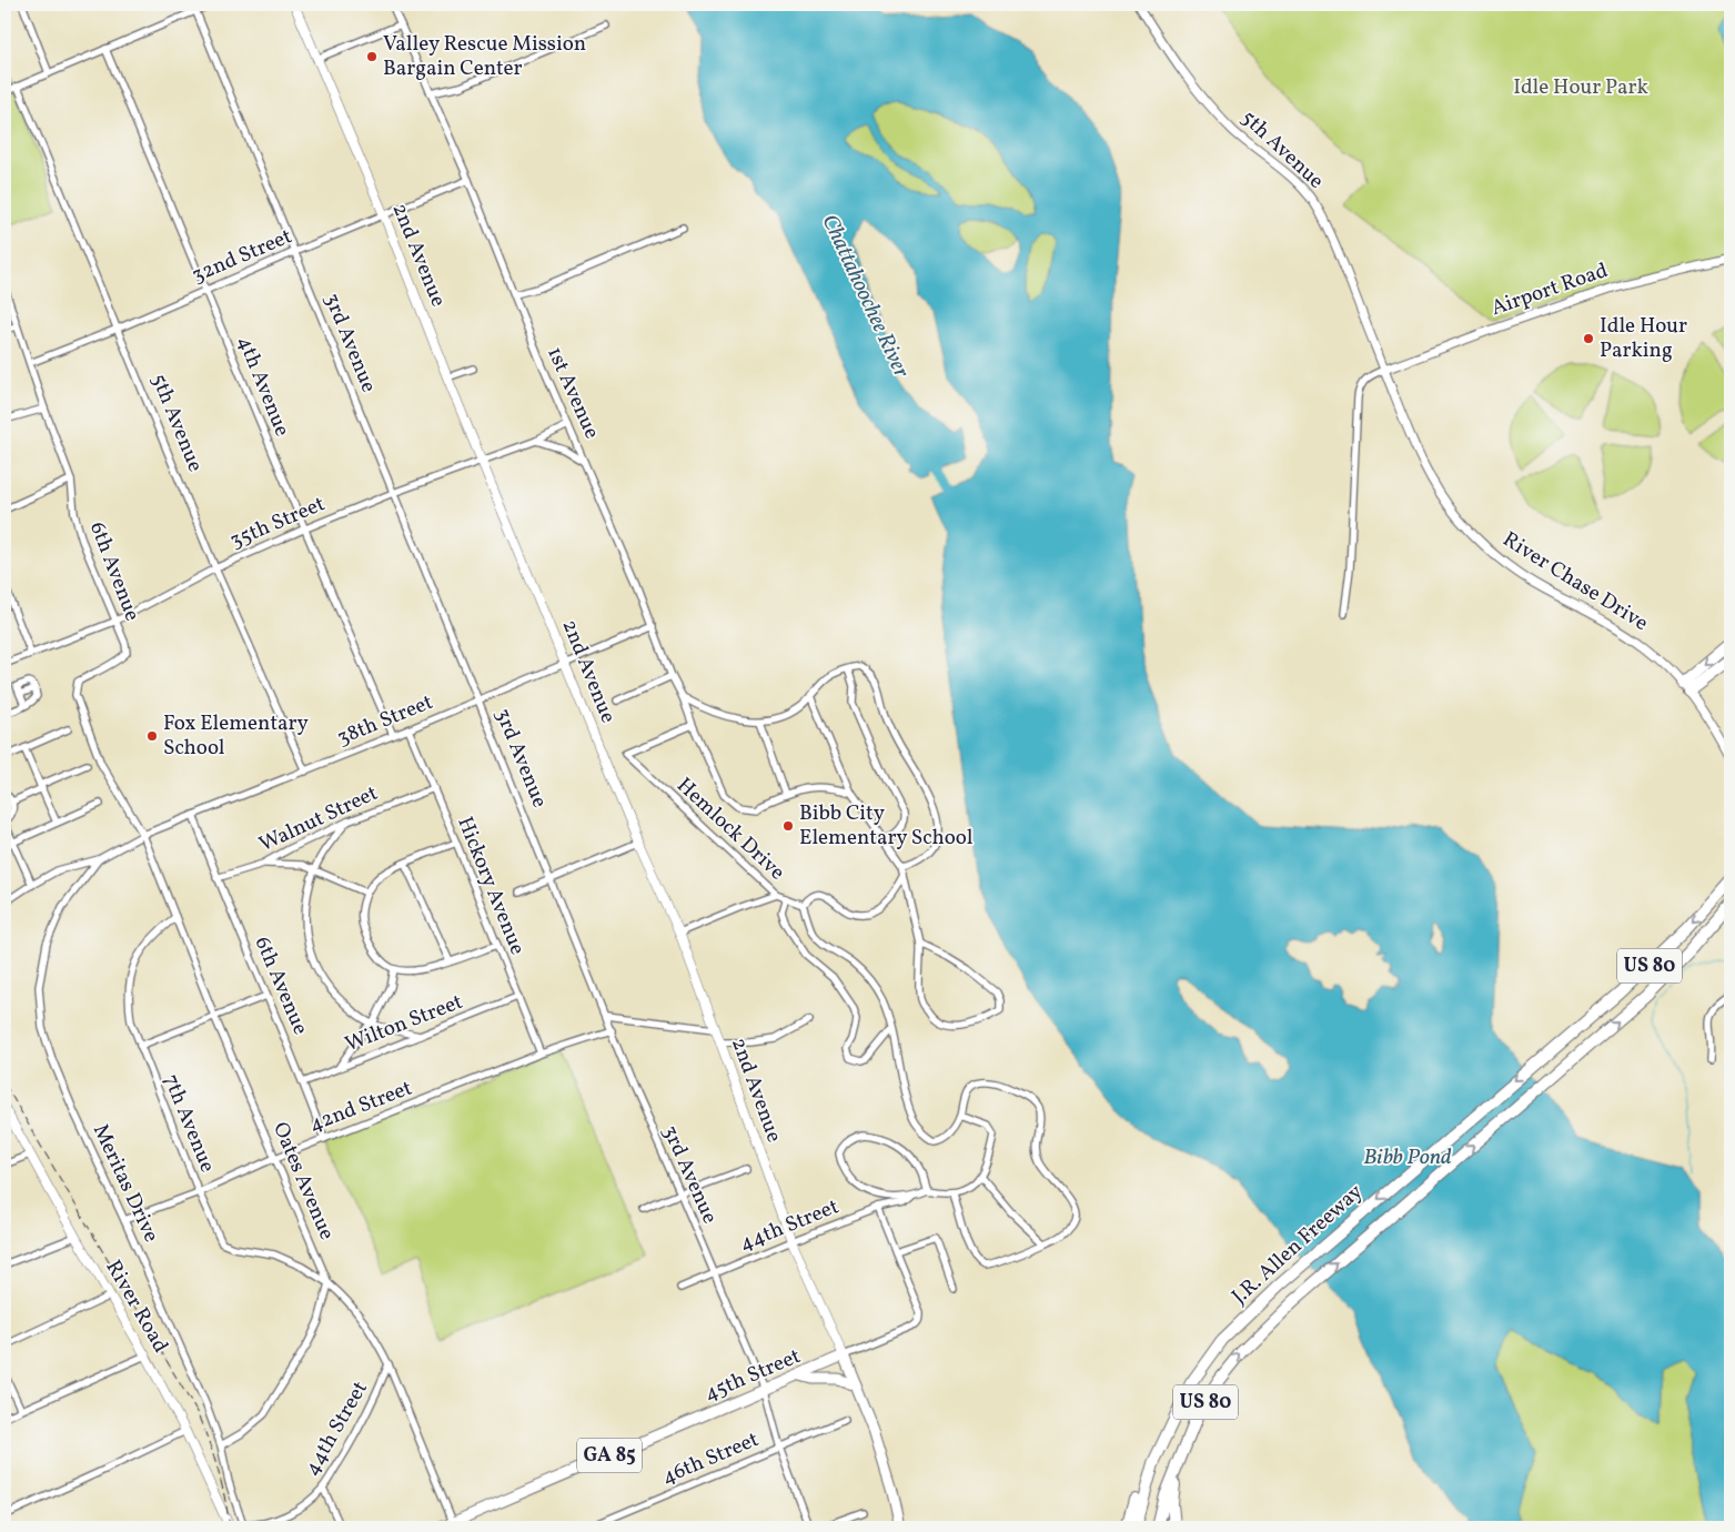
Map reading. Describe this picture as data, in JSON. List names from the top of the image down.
{
  "streets": {
    "highway": ["US 80", "J.R. Allen Freeway"],
    "main road": [
      "2nd Avenue",
      "River Road",
      "45th Street",
      "GA 85"
    ],
    "street": [
      "5th Avenue",
      "32nd Street",
      "Airport Road",
      "3rd Avenue",
      "4th Avenue",
      "1st Avenue",
      "35th Street",
      "6th Avenue",
      "River Chase Drive",
      "38th Street",
      "Walnut Street",
      "Hemlock Drive",
      "Hickory Avenue",
      "Wilton Street",
      "42nd Street",
      "7th Avenue",
      "Oates Avenue",
      "Meritas Drive",
      "44th Street",
      "46th Street"
    ]
  },
  "crossings": [
    ["5th Avenue", "32nd Street"],
    ["5th Avenue", "Airport Road"],
    ["5th Avenue", "35th Street"],
    ["5th Avenue", "River Chase Drive"],
    ["5th Avenue", "38th Street"],
    ["2nd Avenue", "32nd Street"],
    ["2nd Avenue", "35th Street"],
    ["2nd Avenue", "38th Street"],
    ["2nd Avenue", "44th Street"],
    ["2nd Avenue", "45th Street"],
    ["32nd Street", "3rd Avenue"],
    ["32nd Street", "4th Avenue"],
    ["32nd Street", "1st Avenue"],
    ["32nd Street", "6th Avenue"],
    ["Airport Road", "River Chase Drive"],
    ["3rd Avenue", "35th Street"],
    ["3rd Avenue", "38th Street"],
    ["3rd Avenue", "42nd Street"],
    ["3rd Avenue", "44th Street"],
    ["3rd Avenue", "45th Street"],
    ["3rd Avenue", "46th Street"],
    ["4th Avenue", "35th Street"],
    ["4th Avenue", "38th Street"],
    ["1st Avenue", "35th Street"],
    ["1st Avenue", "38th Street"],
    ["1st Avenue", "Hemlock Drive"],
    ["35th Street", "6th Avenue"],
    ["6th Avenue", "38th Street"],
    ["6th Avenue", "Walnut Street"],
    ["6th Avenue", "Wilton Street"],
    ["6th Avenue", "42nd Street"],
    ["6th Avenue", "Oates Avenue"],
    ["38th Street", "Hickory Avenue"],
    ["38th Street", "Oates Avenue"],
    ["38th Street", "Meritas Drive"],
    ["Walnut Street", "Hickory Avenue"],
    ["Hickory Avenue", "Wilton Street"],
    ["Hickory Avenue", "42nd Street"],
    ["42nd Street", "7th Avenue"],
    ["42nd Street", "Oates Avenue"],
    ["42nd Street", "Meritas Drive"],
    ["7th Avenue", "Oates Avenue"],
    ["Oates Avenue", "44th Street"],
    ["Oates Avenue", "45th Street"],
    ["Meritas Drive", "44th Street"]
  ],
  "water": ["Chattahoochee River", "Bibb Pond"],
  "parks": ["Idle Hour Park"],
  "places": [
    "Valley Rescue Mission Bargain Center",
    "Idle Hour Parking",
    "Fox Elementary School",
    "Bibb City Elementary School"
  ]
}
